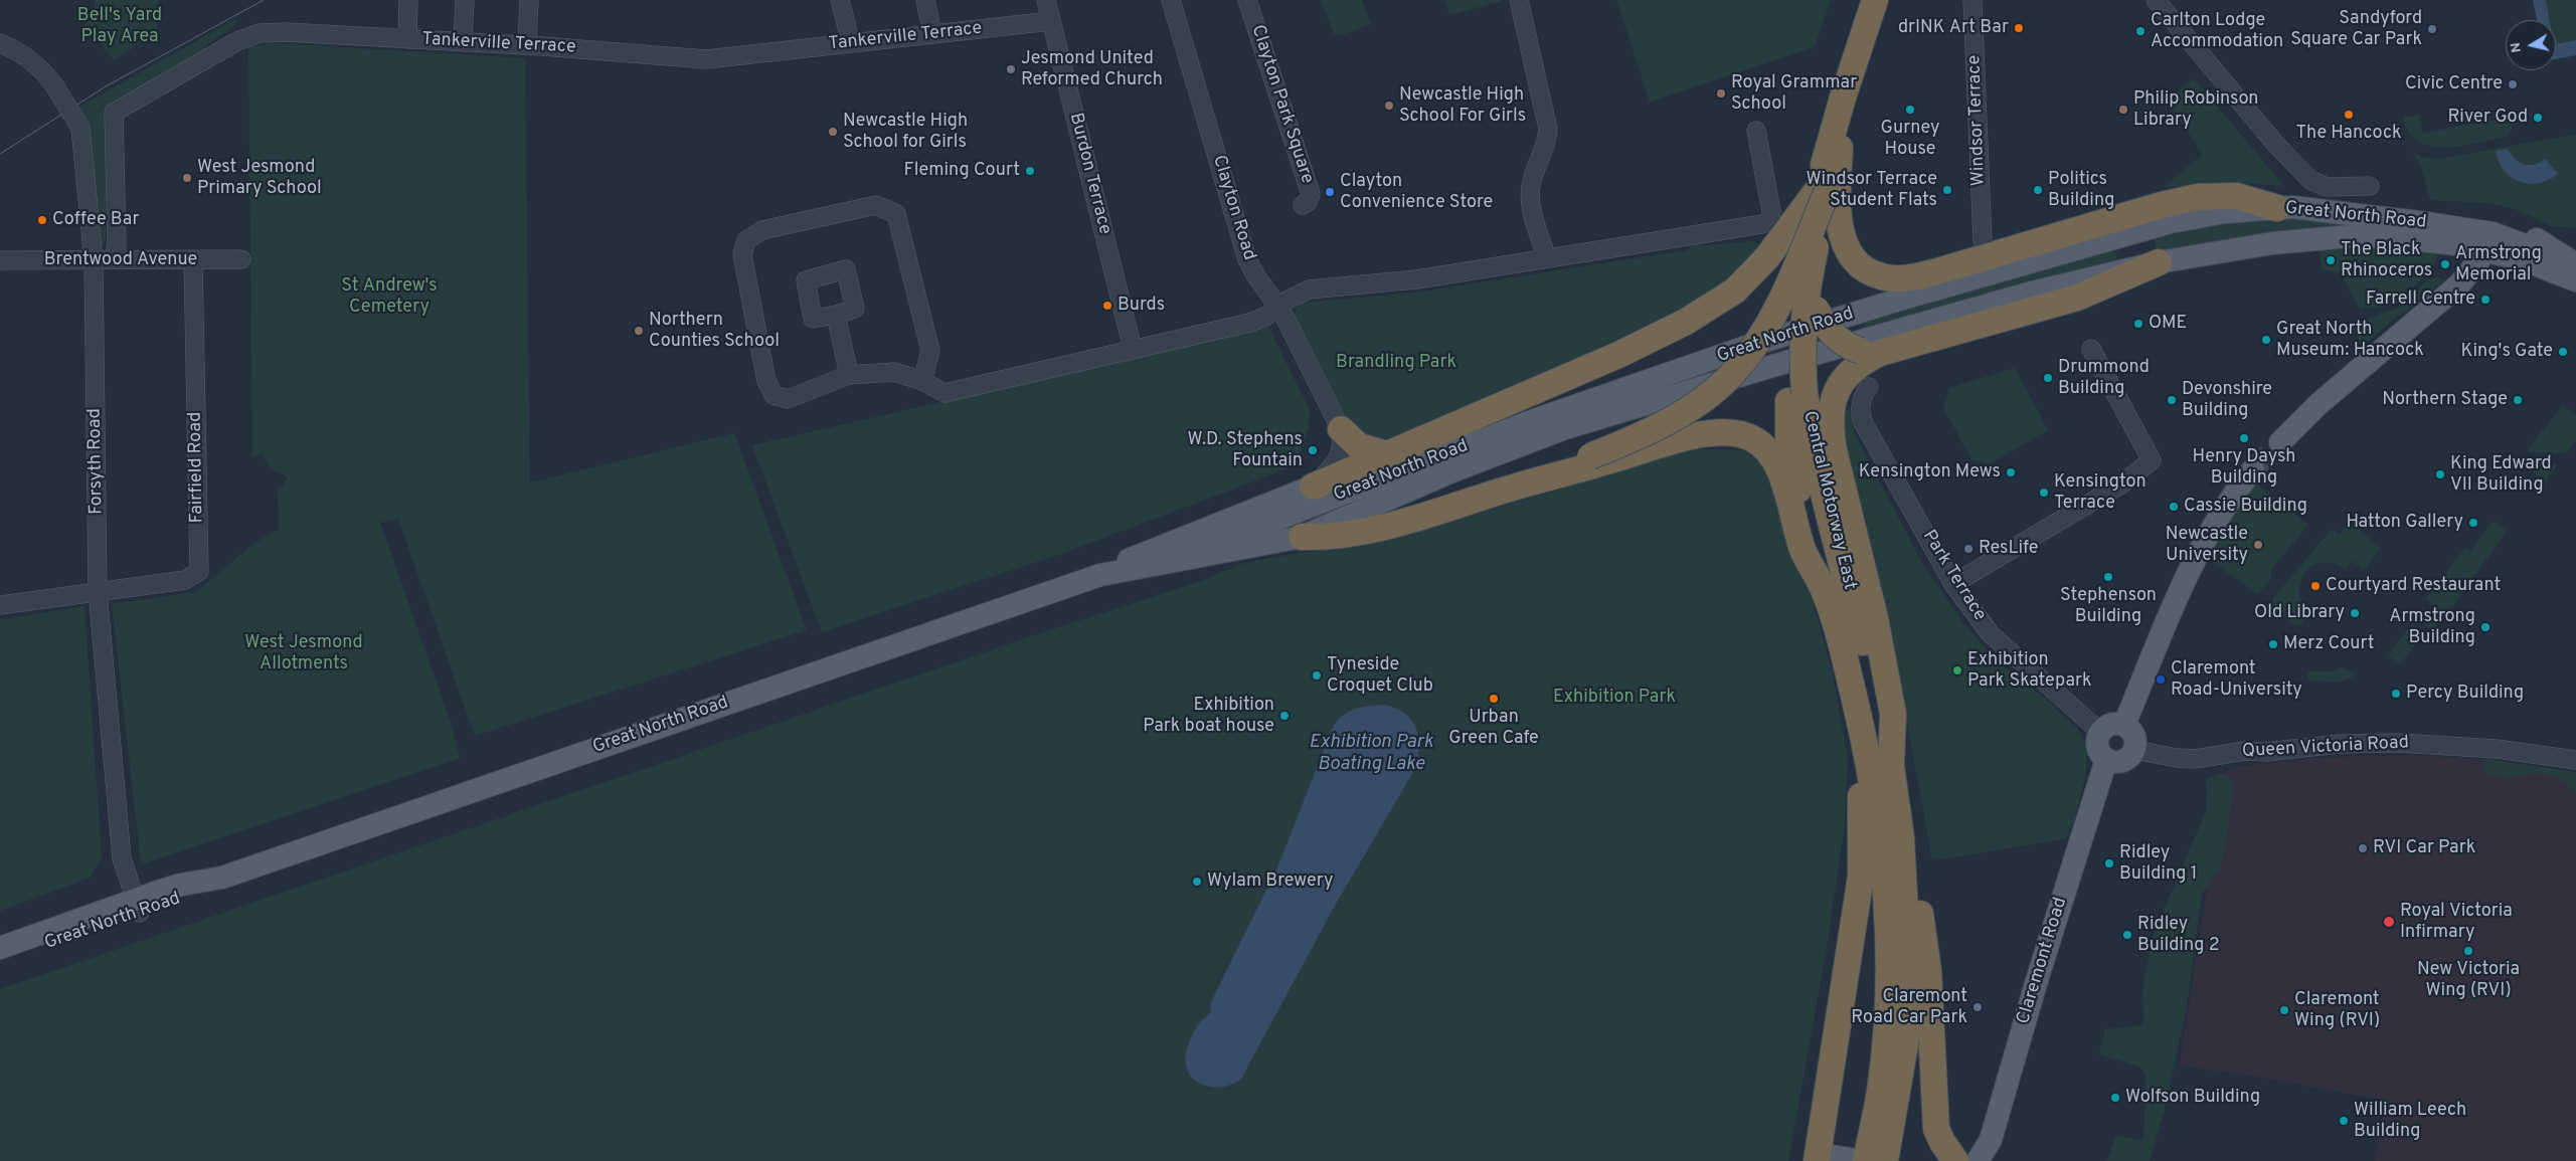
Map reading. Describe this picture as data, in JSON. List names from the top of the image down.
{
  "streets": {
    "highway": ["Central Motorway East"],
    "main road": ["Great North Road", "Claremont Road"],
    "street": [
      "Tankerville Terrace",
      "Clayton Park Square",
      "Windsor Terrace",
      "Burdon Terrace",
      "Clayton Road",
      "Brentwood Avenue",
      "Forsyth Road",
      "Fairfield Road",
      "Park Terrace",
      "Queen Victoria Road"
    ]
  },
  "crossings": [
    ["Tankerville Terrace", "Burdon Terrace"],
    ["Tankerville Terrace", "Brentwood Avenue"],
    ["Great North Road", "Forsyth Road"],
    ["Brentwood Avenue", "Forsyth Road"],
    ["Brentwood Avenue", "Fairfield Road"],
    ["Forsyth Road", "Fairfield Road"],
    ["Park Terrace", "Queen Victoria Road"],
    ["Park Terrace", "Claremont Road"],
    ["Queen Victoria Road", "Claremont Road"]
  ],
  "water": ["Exhibition Park Boating Lake"],
  "parks": [
    "Bell's Yard Play Area",
    "St Andrew's Cemetery",
    "Brandling Park",
    "West Jesmond Allotments",
    "Exhibition Park"
  ],
  "places": [
    "drINK Art Bar",
    "Sandyford Square Car Park",
    "Carlton Lodge Accommodation",
    "Jesmond United Reformed Church",
    "Civic Centre",
    "Royal Grammar School",
    "Newcastle High School For Girls",
    "Gurney House",
    "Philip Robinson Library",
    "The Hancock",
    "River God",
    "Newcastle High School for Girls",
    "Fleming Court",
    "West Jesmond Primary School",
    "Windsor Terrace Student Flats",
    "Politics Building",
    "Clayton Convenience Store",
    "Coffee Bar",
    "The Black Rhinoceros",
    "Armstrong Memorial",
    "Farrell Centre",
    "Burds",
    "OME",
    "Northern Counties School",
    "Great North Museum: Hancock",
    "King's Gate",
    "Drummond Building",
    "Devonshire Building",
    "Northern Stage",
    "Henry Daysh Building",
    "W.D. Stephens Fountain",
    "Kensington Mews",
    "King Edward VII Building",
    "Kensington Terrace",
    "Cassie Building",
    "Hatton Gallery",
    "Newcastle University",
    "ResLife",
    "Stephenson Building",
    "Courtyard Restaurant",
    "Old Library",
    "Armstrong Building",
    "Merz Court",
    "Exhibition Park Skatepark",
    "Tyneside Croquet Club",
    "Claremont Road-University",
    "Percy Building",
    "Urban Green Cafe",
    "Exhibition Park boat house",
    "RVI Car Park",
    "Ridley Building 1",
    "Wylam Brewery",
    "Royal Victoria Infirmary",
    "Ridley Building 2",
    "New Victoria Wing (RVI)",
    "Claremont Road Car Park",
    "Claremont Wing (RVI)",
    "Wolfson Building",
    "William Leech Building"
  ],
  "north": "left"
}
